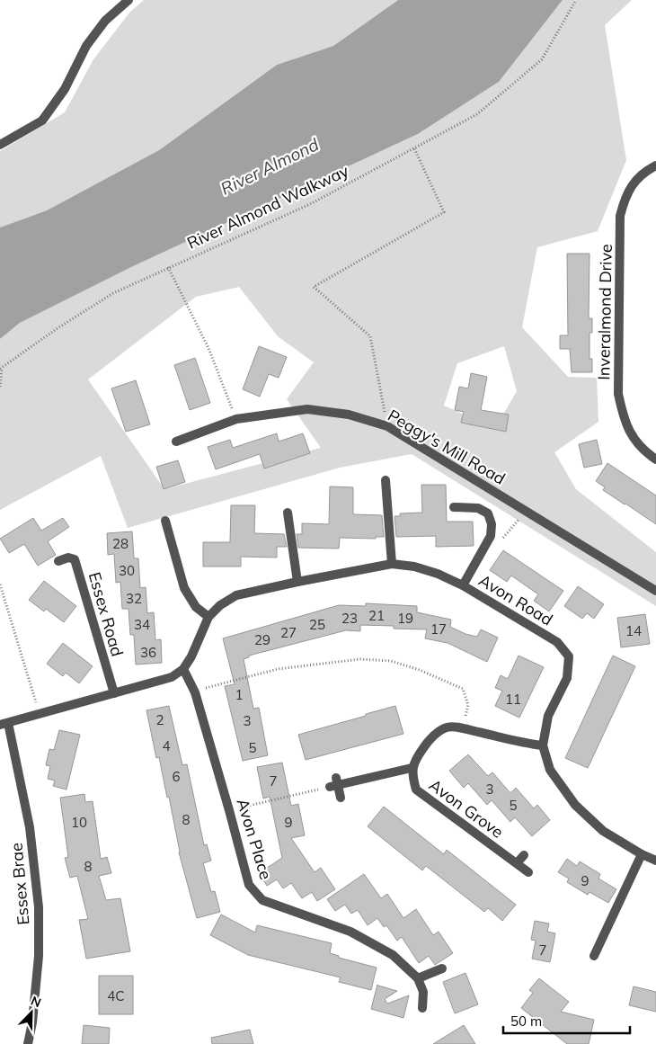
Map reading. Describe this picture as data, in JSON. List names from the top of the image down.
{
  "streets": {
    "street": [
      "Inveralmond Drive",
      "Peggy's Mill Road",
      "Avon Road",
      "Essex Road",
      "Avon Grove",
      "Avon Place",
      "Essex Brae"
    ],
    "path": ["River Almond Walkway"]
  },
  "crossings": [
    ["Avon Road", "Avon Place"]
  ],
  "water": ["River Almond"],
  "house_numbers": [
    "28",
    "30",
    "32",
    "21",
    "23",
    "19",
    "34",
    "25",
    "17",
    "14",
    "27",
    "29",
    "36",
    "1",
    "11",
    "2",
    "3",
    "4",
    "5",
    "6",
    "7",
    "3",
    "5",
    "8",
    "10",
    "9",
    "8",
    "9",
    "7",
    "4C"
  ],
  "scale_bar": "50 m",
  "north": "top right"
}
